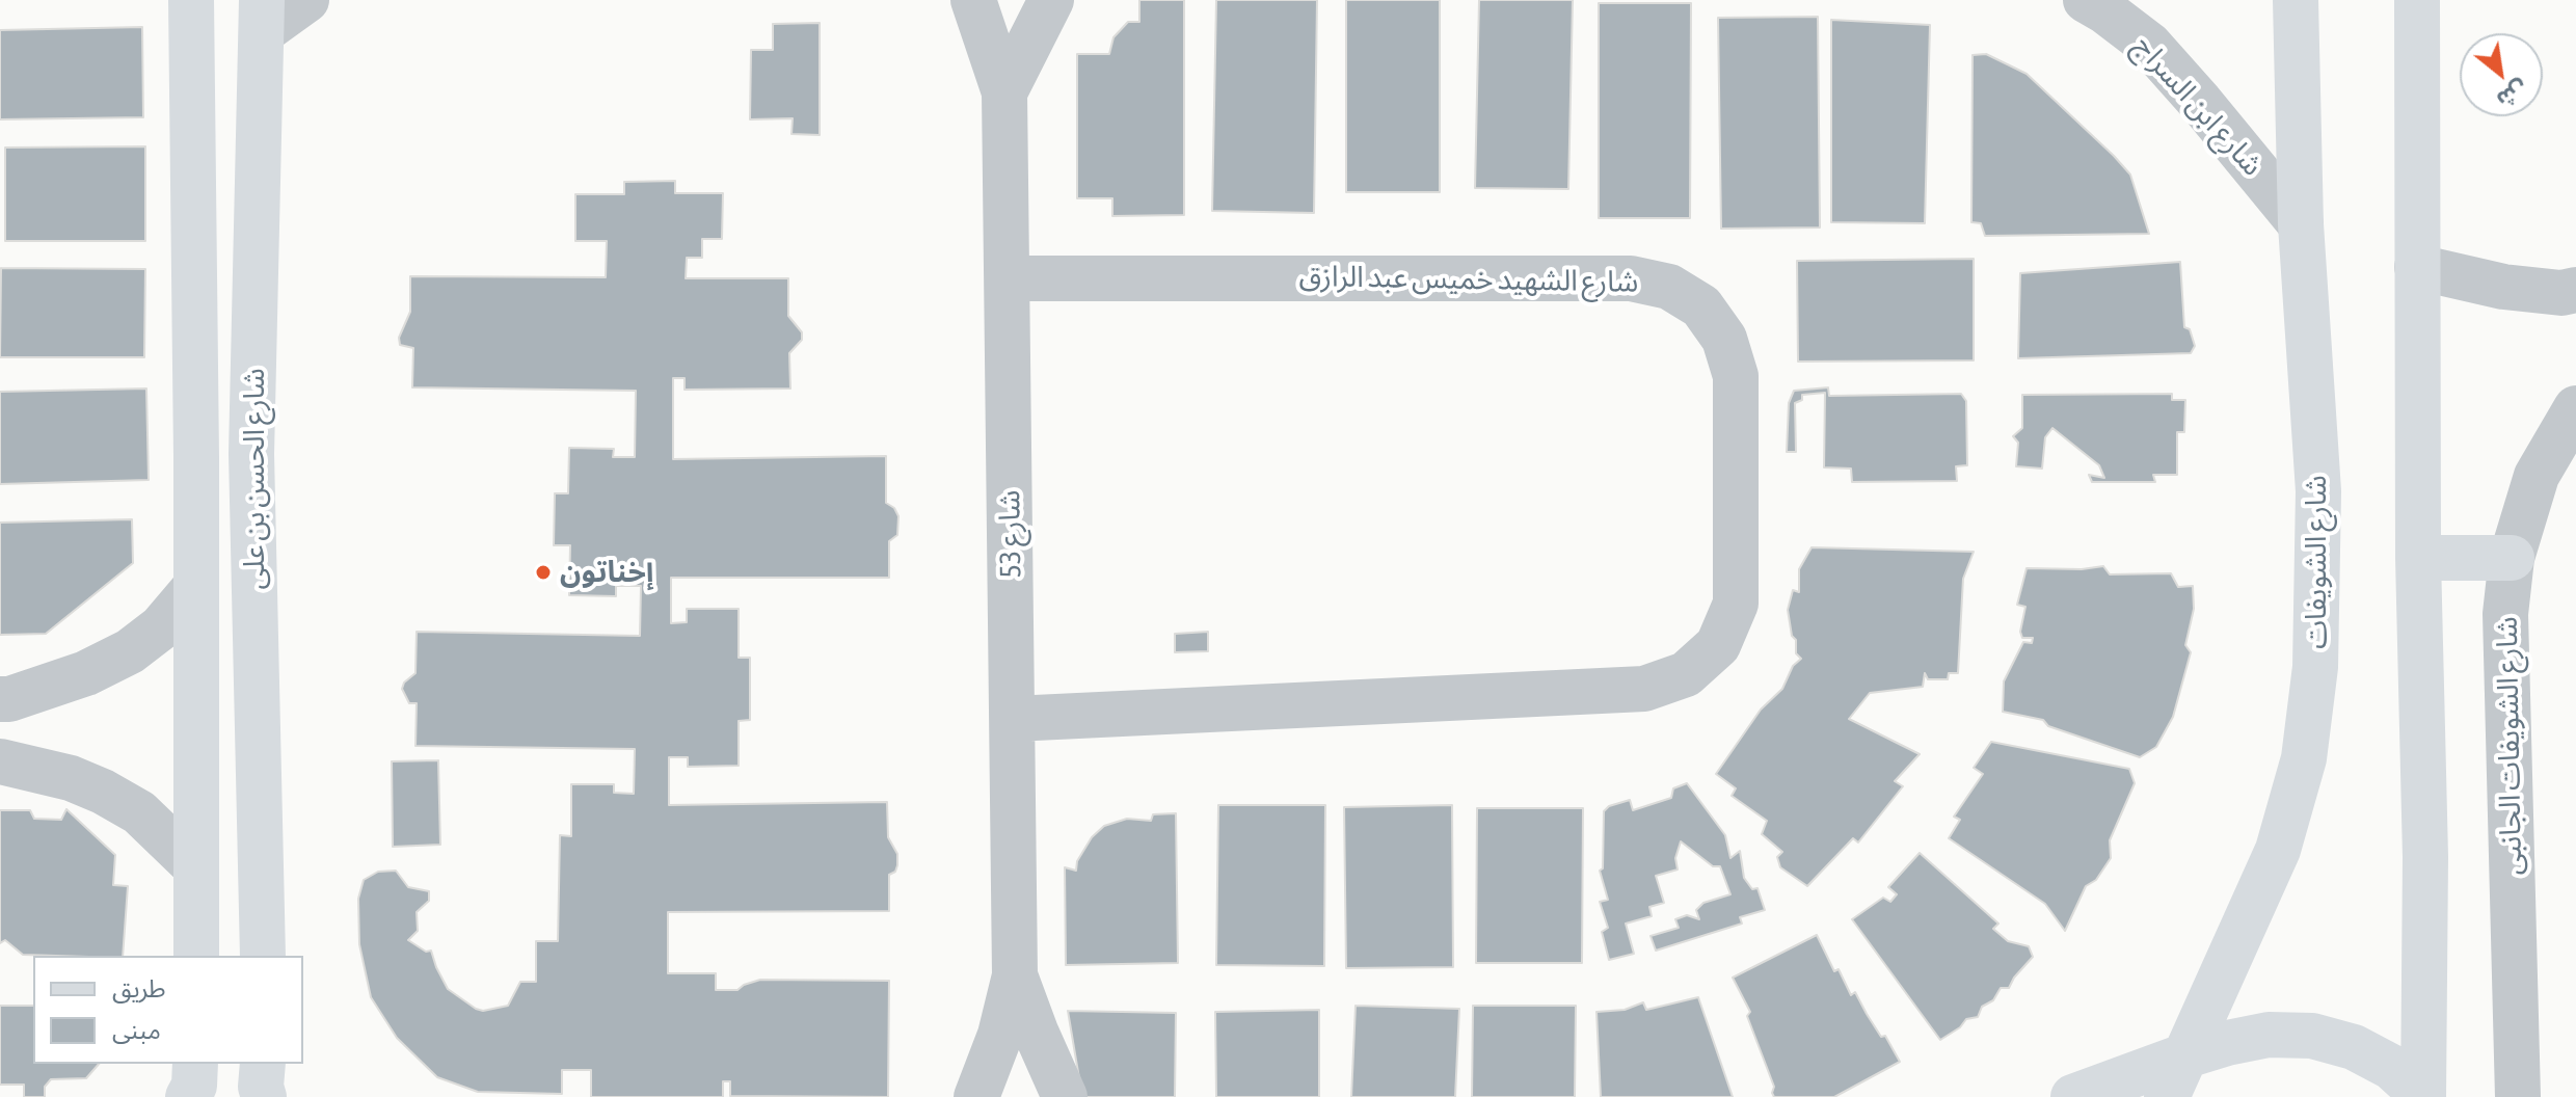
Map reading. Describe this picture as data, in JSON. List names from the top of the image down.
{
  "streets": {
    "main road": ["شارع الحسن بن على", "شارع الشويفات"],
    "street": [
      "شارع ابن السراج",
      "شارع الشهيد خميس عبد الرازق",
      "شارع 53",
      "شارع الشويفات الجانبى"
    ]
  },
  "crossings": [
    ["شارع ابن السراج", "شارع الشويفات"],
    ["شارع الشهيد خميس عبد الرازق", "شارع 53"]
  ],
  "places": ["إخناتون"],
  "legend": ["طريق", "مبنى"],
  "north": "bottom right"
}
